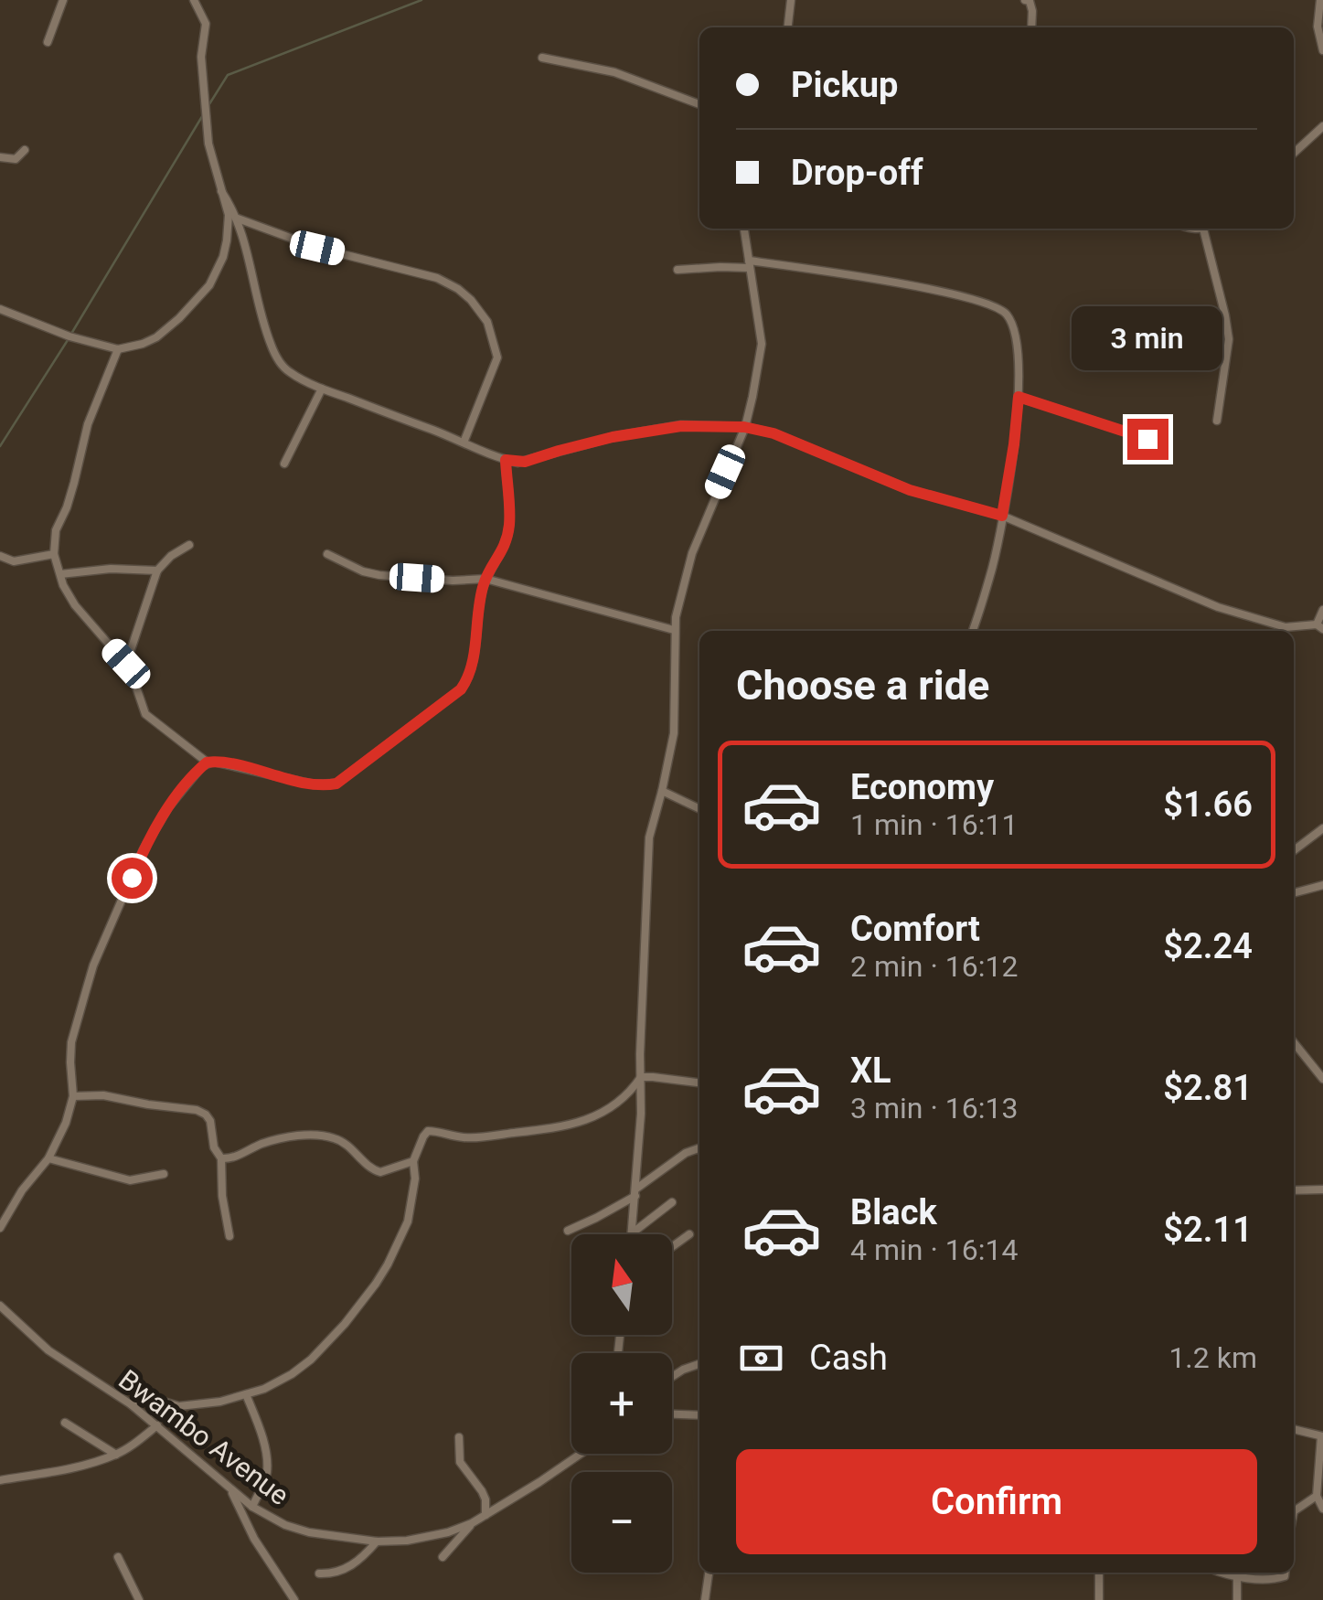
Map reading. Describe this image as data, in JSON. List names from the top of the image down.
{
  "streets": {
    "street": ["Bwambo Avenue"]
  },
  "north": "top",
  "page": {
    "banner": ["Pickup", "Drop-off"],
    "bubble": "3 min",
    "heading": "Choose a ride",
    "list": [
      {
        "name": "Economy",
        "note": "1 min · 16:11",
        "value": "$1.66"
      },
      {
        "name": "Comfort",
        "note": "2 min · 16:12",
        "value": "$2.24"
      },
      {
        "name": "XL",
        "note": "3 min · 16:13",
        "value": "$2.81"
      },
      {
        "name": "Black",
        "note": "4 min · 16:14",
        "value": "$2.11"
      }
    ],
    "map_buttons": ["+", "−"],
    "pay": ["Cash", "1.2 km"],
    "buttons": "Confirm"
  }
}
